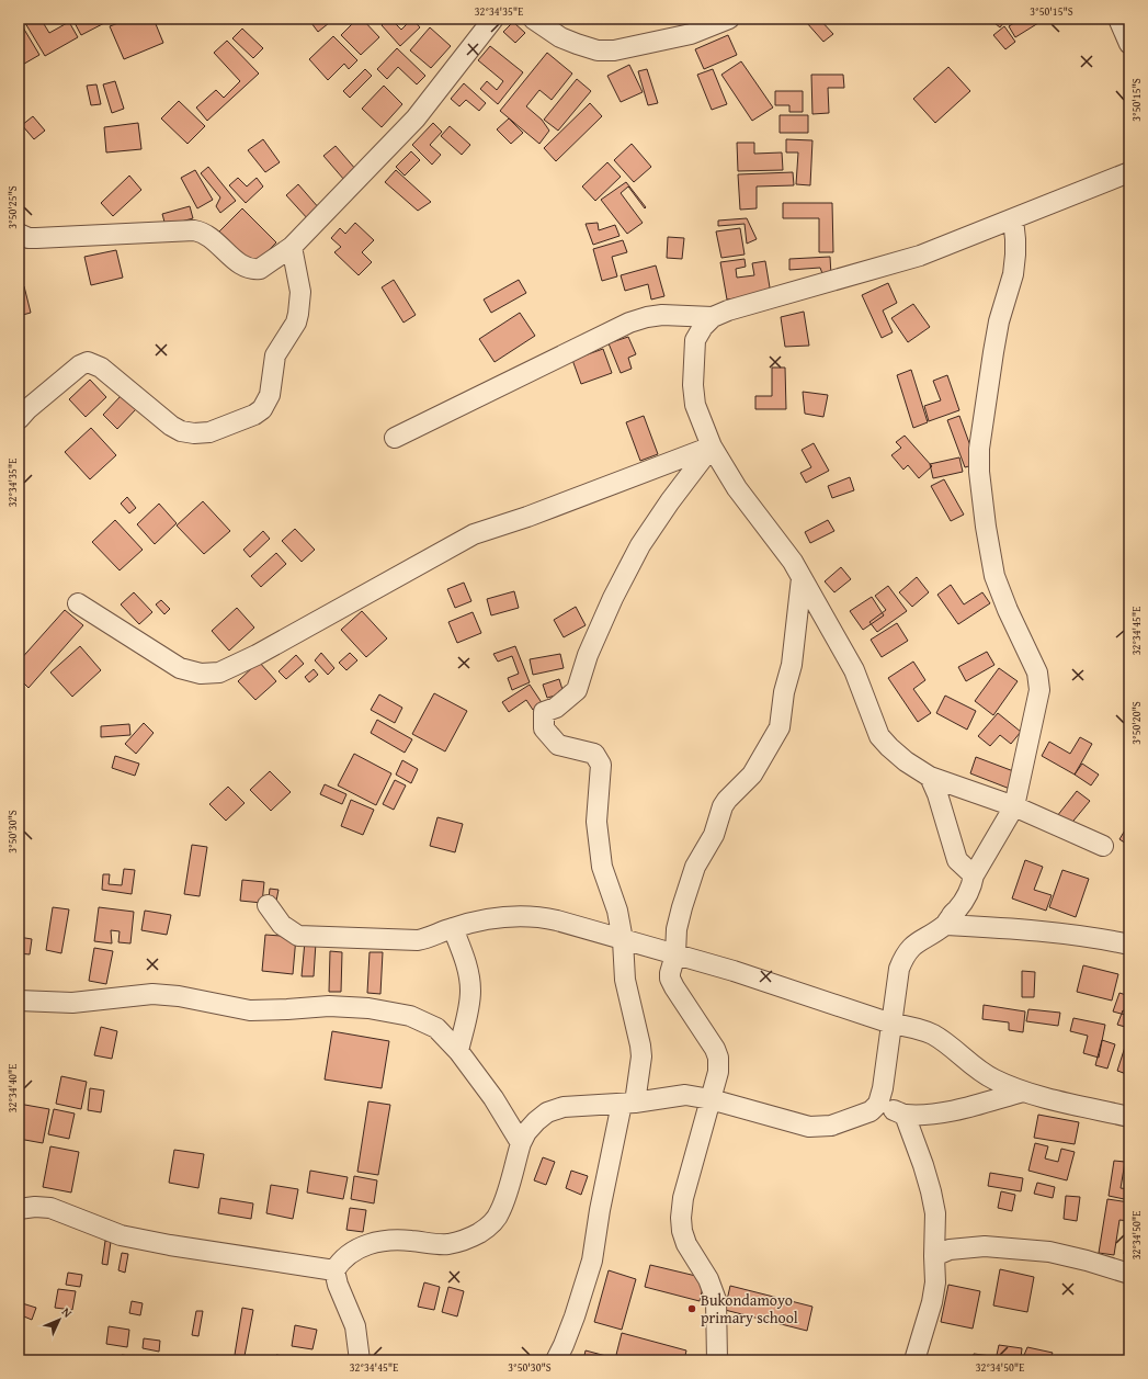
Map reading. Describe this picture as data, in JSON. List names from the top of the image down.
{
  "places": ["Bukondamoyo primary school"],
  "north": "top right",
  "coordinates": [
    "32°34'35\"E",
    "3°50'15\"S",
    "3°50'25\"S",
    "32°34'45\"E",
    "3°50'20\"S",
    "3°50'30\"S",
    "32°34'40\"E",
    "32°34'50\"E"
  ]
}
